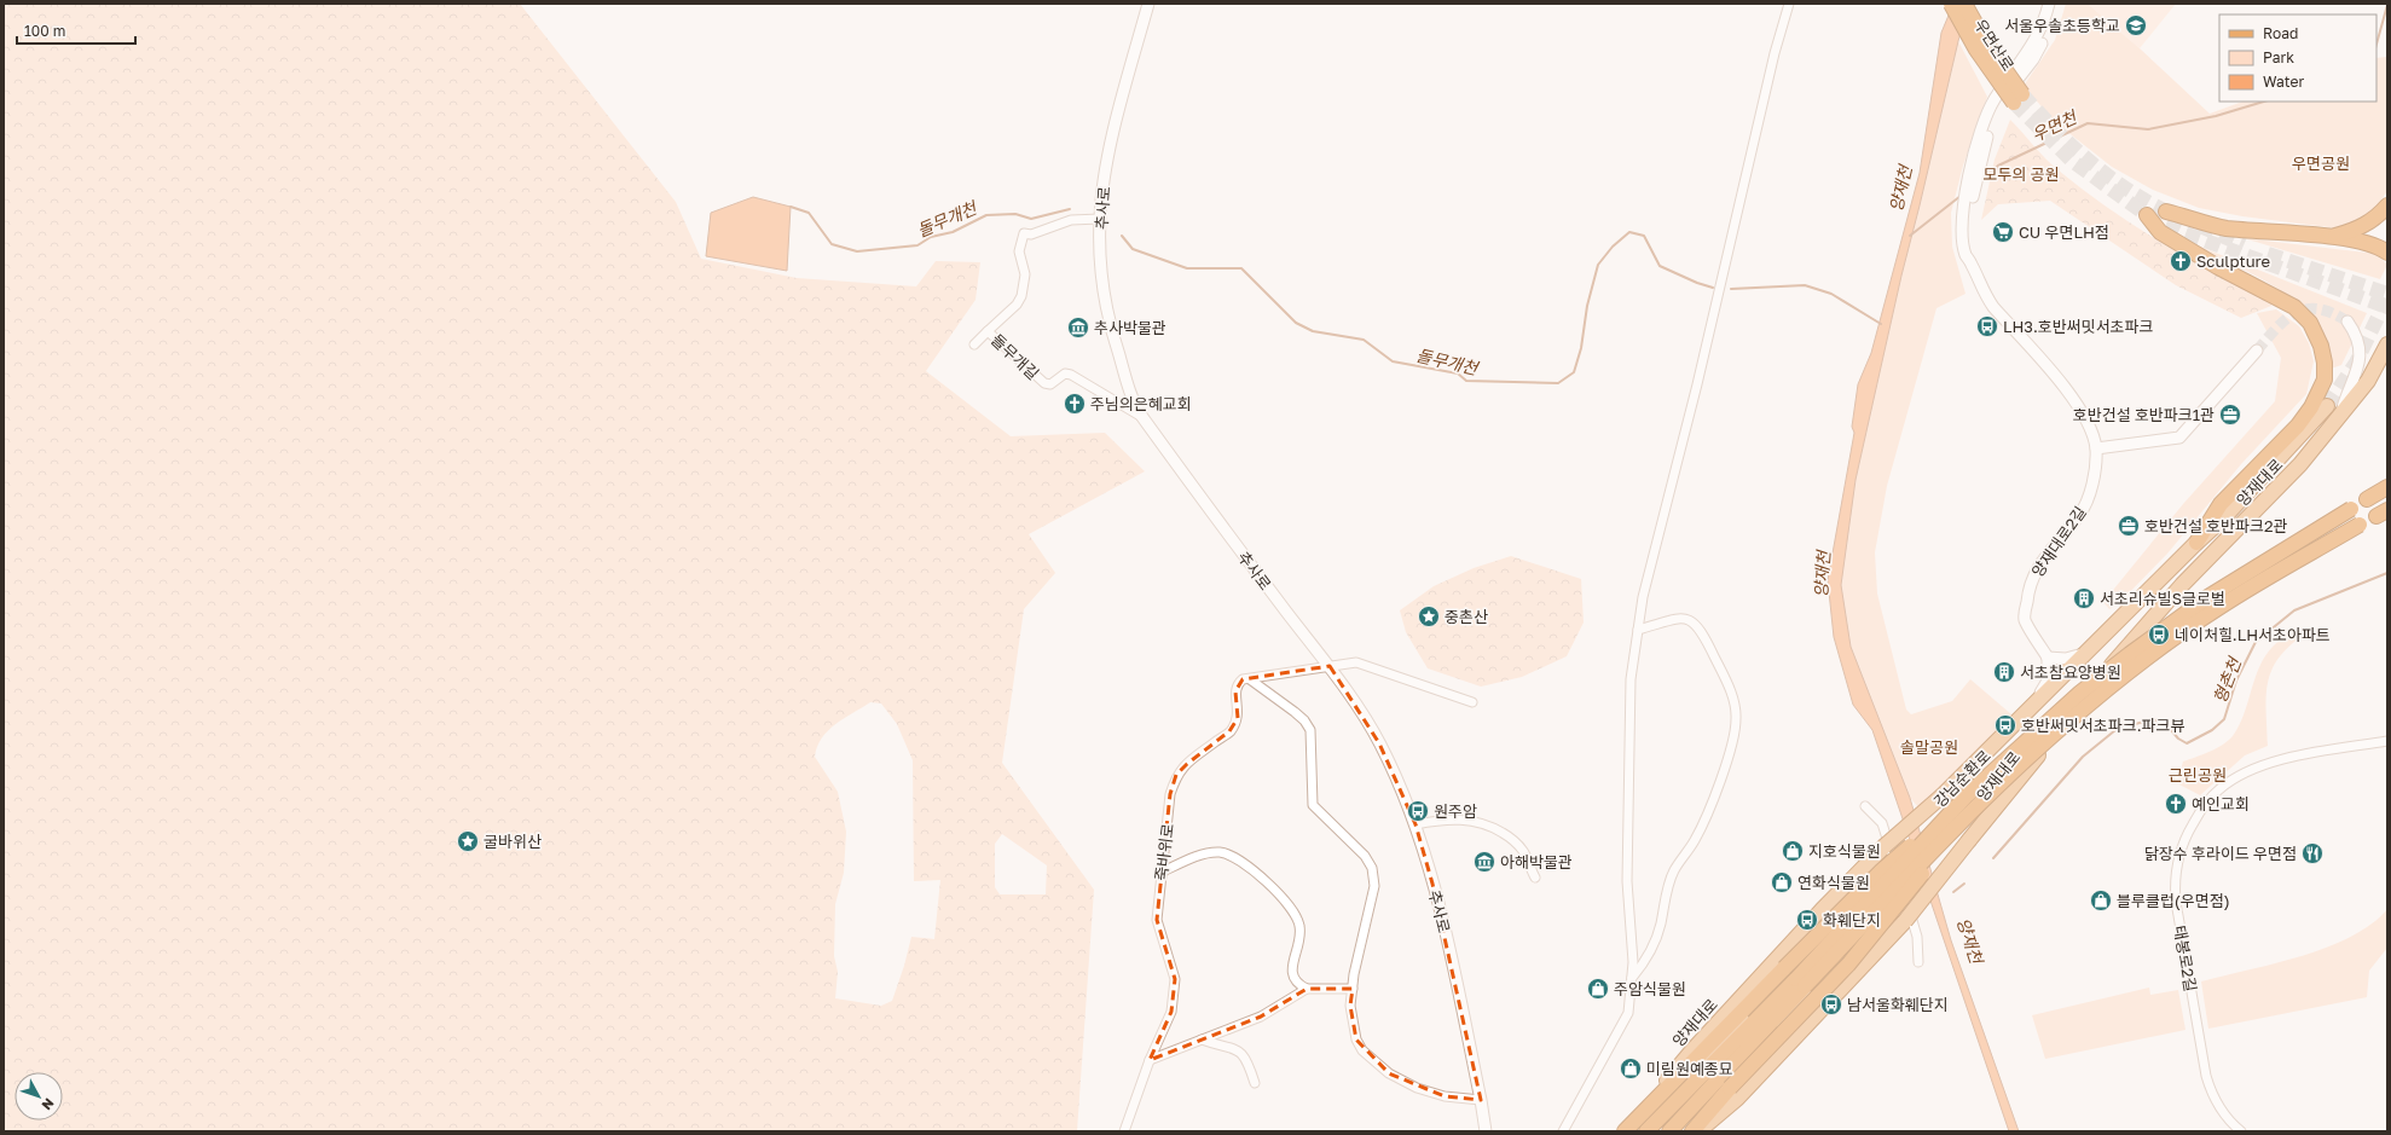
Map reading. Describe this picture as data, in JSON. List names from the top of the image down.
{
  "streets": {
    "highway": ["우면산로", "강남순환로"],
    "main road": ["양재대로"],
    "street": [
      "추사로",
      "돌무개길",
      "양재대로2길",
      "죽바위로",
      "태봉로2길"
    ]
  },
  "crossings": [
    ["추사로", "돌무개길"]
  ],
  "water": [
    "우면천",
    "양재천",
    "돌무개천",
    "형촌천"
  ],
  "parks": [
    "우면공원",
    "모두의 공원",
    "솔말공원",
    "근린공원"
  ],
  "places": {
    "school or university": ["서울우솔초등학교"],
    "supermarket": ["CU 우면LH점"],
    "church": ["Sculpture", "주님의은혜교회", "예인교회"],
    "bus stop": [
      "LH3.호반써밋서초파크",
      "네이처힐.LH서초아파트",
      "호반써밋서초파크.파크뷰",
      "원주암",
      "화훼단지",
      "남서울화훼단지"
    ],
    "museum": ["추사박물관", "아해박물관"],
    "office": ["호반건설 호반파크1관", "호반건설 호반파크2관"],
    "building": ["서초리슈빌S글로벌", "서초참요양병원"],
    "place": ["중촌산", "굴바위산"],
    "shop": [
      "지호식물원",
      "연화식물원",
      "블루클럽(우면점)",
      "주암식물원",
      "미림원예종묘"
    ],
    "restaurant": ["닭장수 후라이드 우면점"]
  },
  "legend": ["Road", "Park", "Water"],
  "scale_bar": "100 m",
  "north": "bottom right"
}
